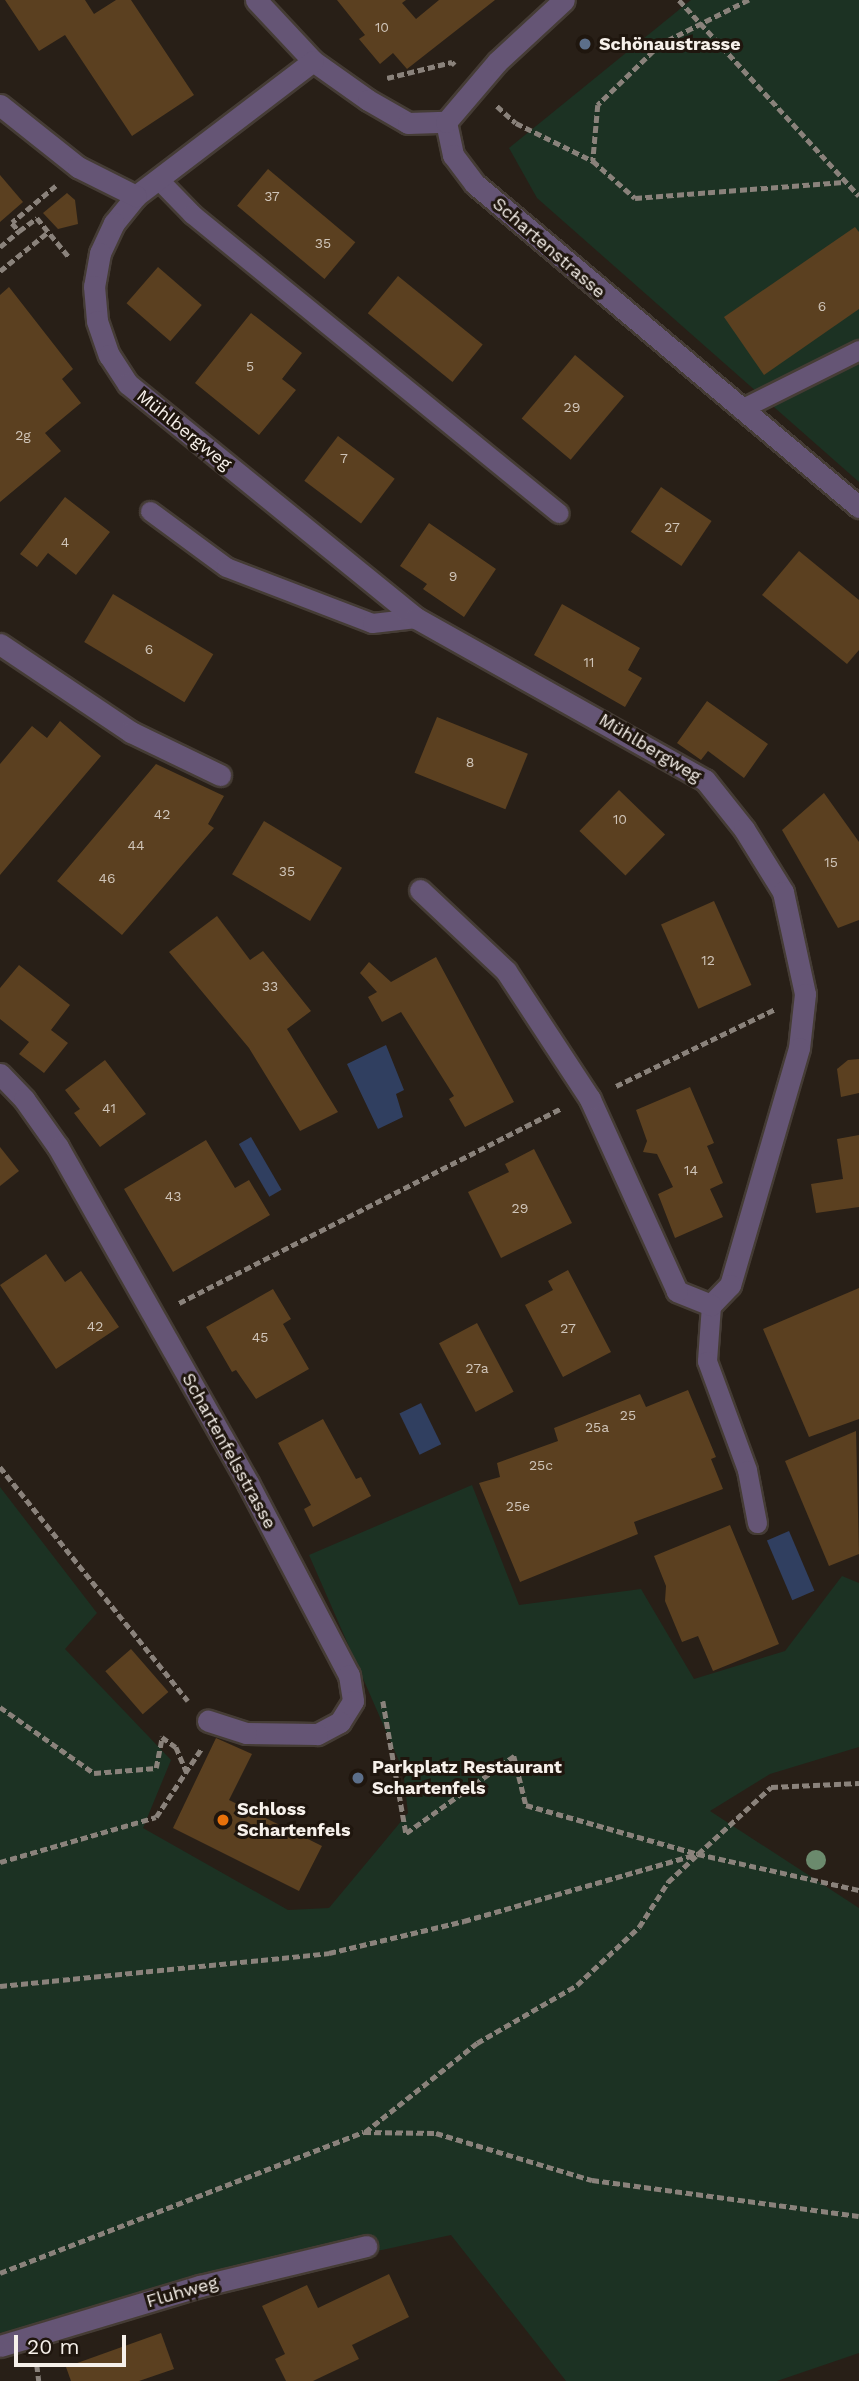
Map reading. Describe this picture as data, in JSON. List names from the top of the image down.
{
  "streets": {
    "street": [
      "Schartenstrasse",
      "Mühlbergweg",
      "Schartenfelsstrasse",
      "Fluhweg"
    ]
  },
  "places": ["Schönaustrasse", "Parkplatz Restaurant Schartenfels", "Schloss Schartenfels"],
  "house_numbers": [
    "10",
    "37",
    "35",
    "6",
    "5",
    "29",
    "2g",
    "7",
    "27",
    "4",
    "9",
    "6",
    "11",
    "8",
    "42",
    "10",
    "44",
    "15",
    "35",
    "46",
    "12",
    "33",
    "41",
    "14",
    "43",
    "29",
    "42",
    "27",
    "45",
    "27a",
    "25",
    "25a",
    "25c",
    "25e"
  ],
  "scale_bar": "20 m"
}
